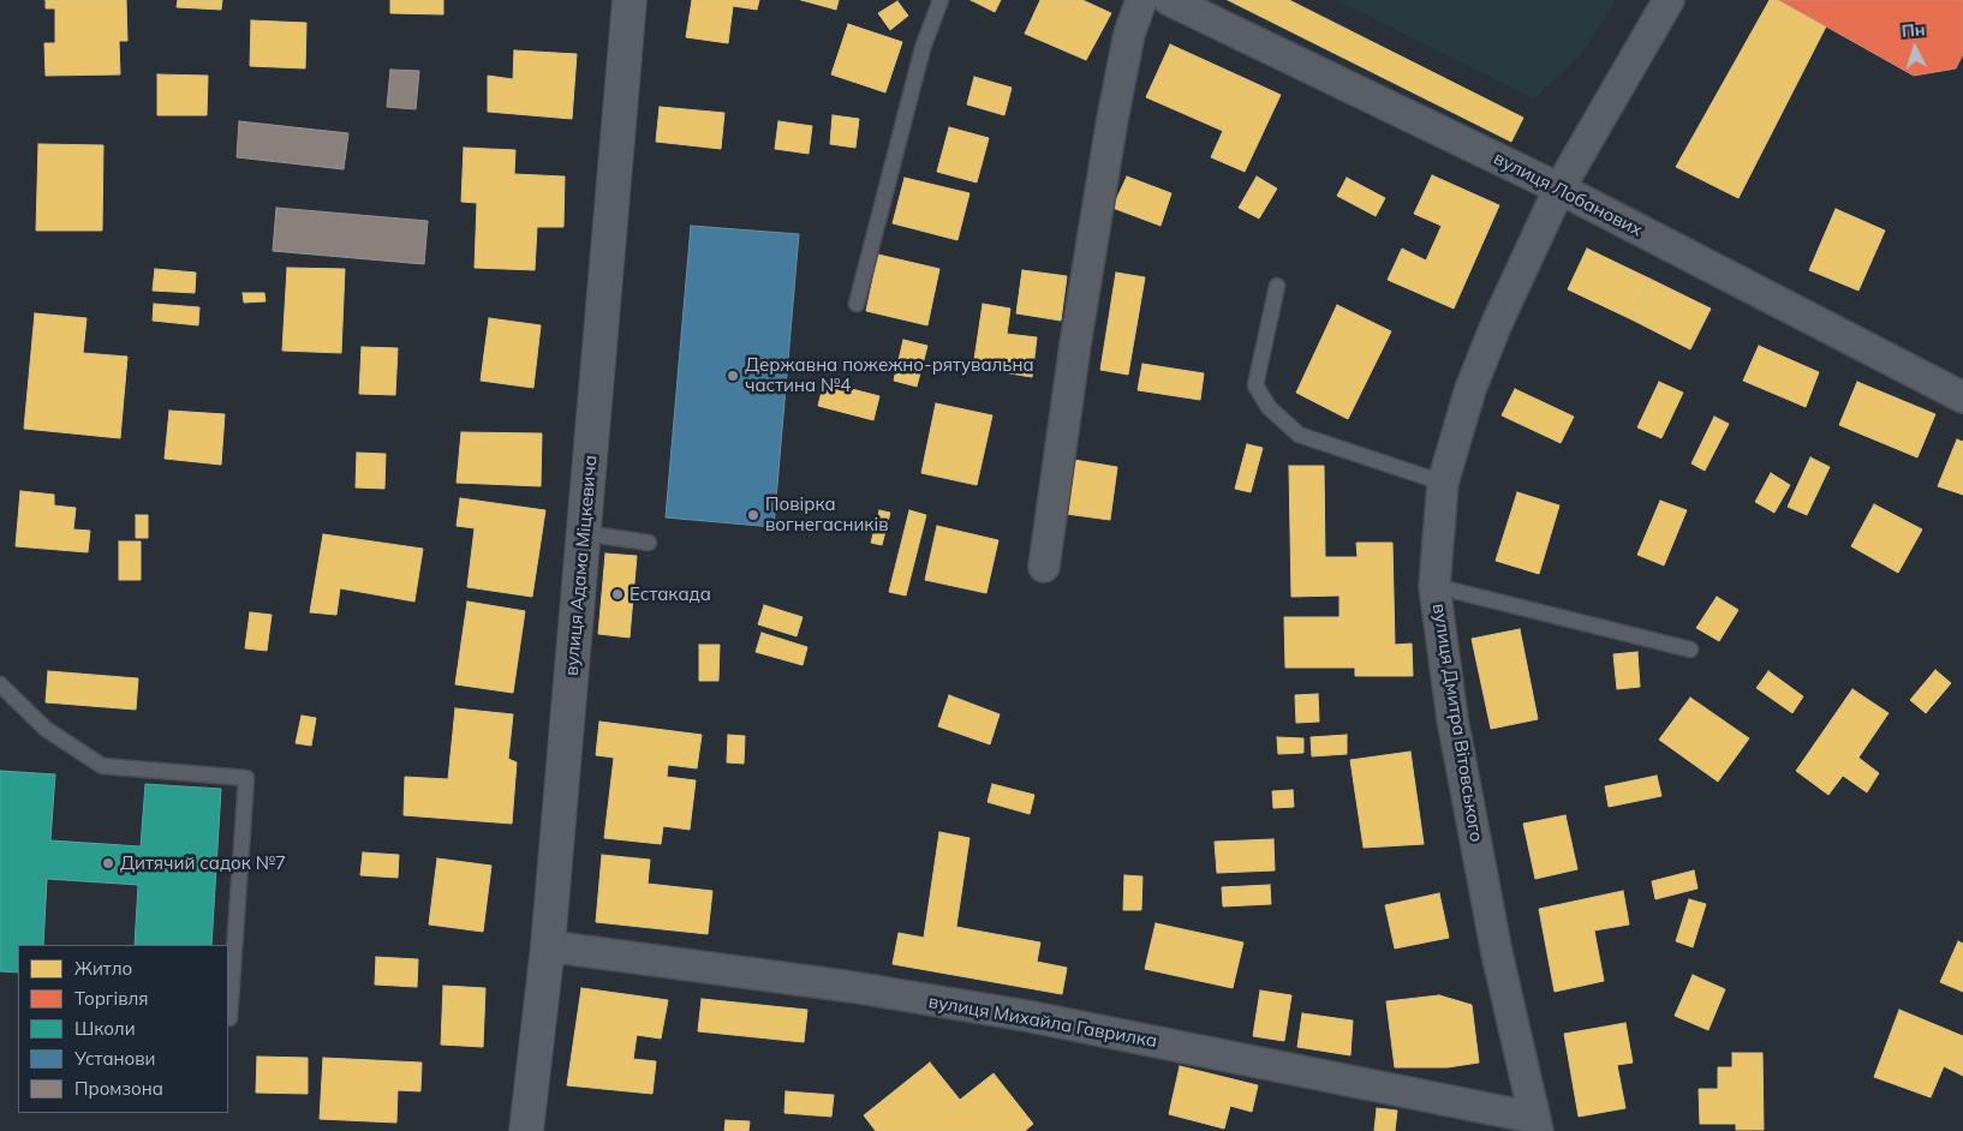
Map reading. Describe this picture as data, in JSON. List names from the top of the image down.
{
  "streets": {
    "street": [
      "вулиця Лобанових",
      "вулиця Адама Міцкевича",
      "вулиця Дмитра Вітовського",
      "вулиця Михайла Гаврилка"
    ]
  },
  "crossings": [
    ["вулиця Лобанових", "вулиця Дмитра Вітовського"],
    ["вулиця Адама Міцкевича", "вулиця Михайла Гаврилка"],
    ["вулиця Дмитра Вітовського", "вулиця Михайла Гаврилка"]
  ],
  "places": [
    "Державна пожежно-рятувальна частина №4",
    "Повірка вогнегасників",
    "Естакада",
    "Дитячий садок №7"
  ],
  "legend": [
    "Житло",
    "Торгівля",
    "Школи",
    "Установи",
    "Промзона"
  ],
  "north": "top"
}
